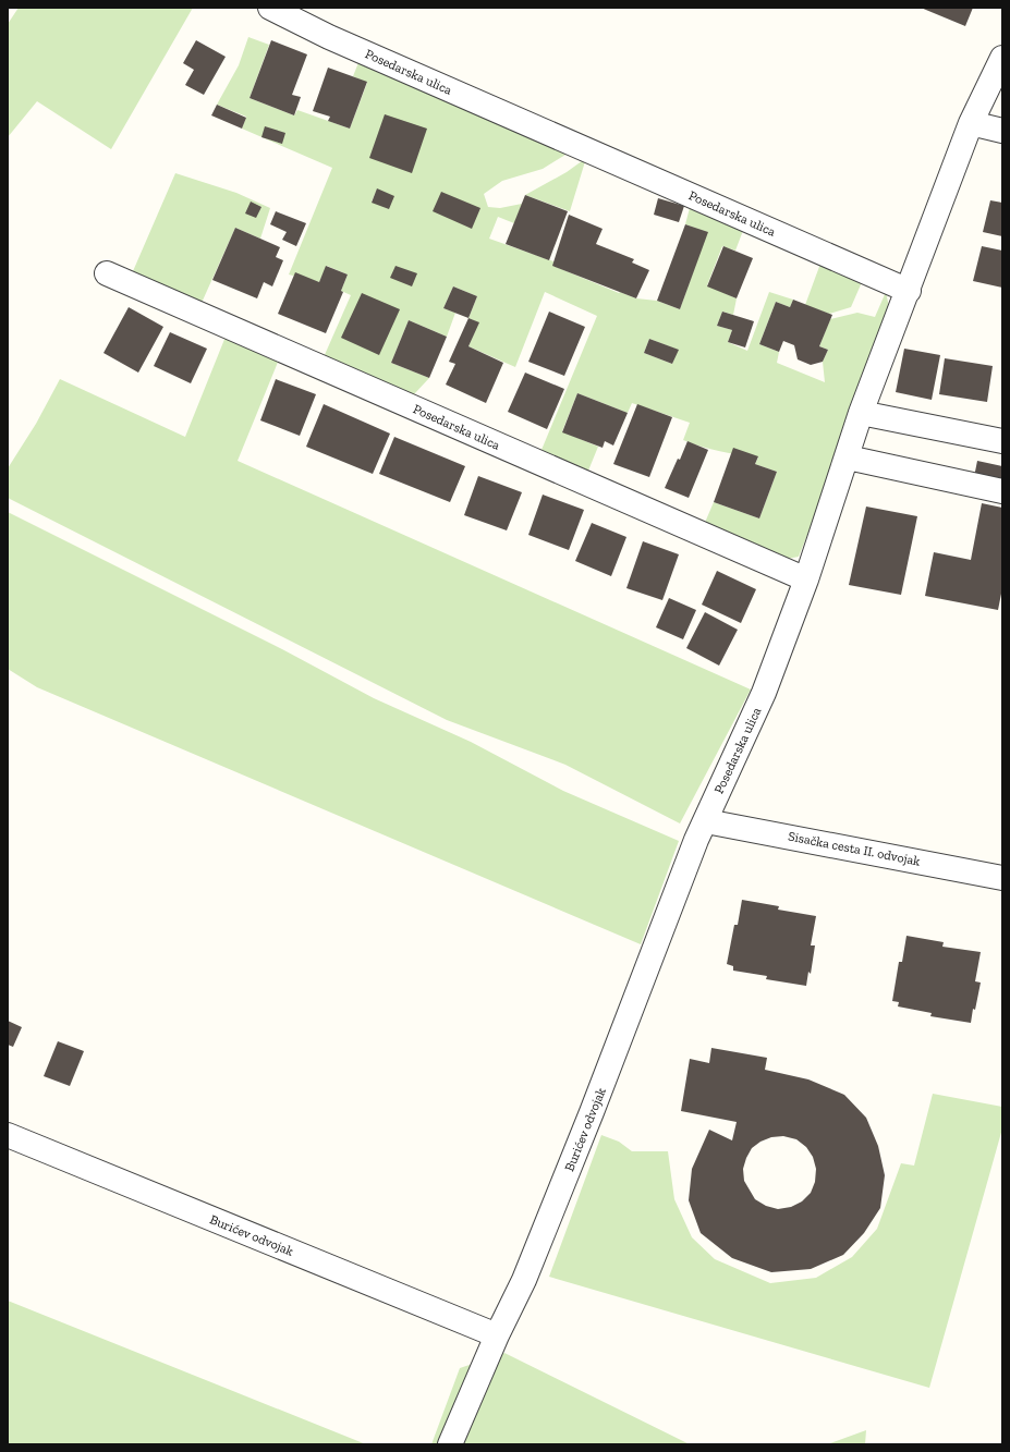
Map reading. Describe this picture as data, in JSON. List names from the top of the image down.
{
  "streets": {
    "street": ["Posedarska ulica", "Sisačka cesta II. odvojak", "Burićev odvojak"]
  },
  "crossings": [
    ["Posedarska ulica", "Sisačka cesta II. odvojak"],
    ["Posedarska ulica", "Burićev odvojak"]
  ]
}
